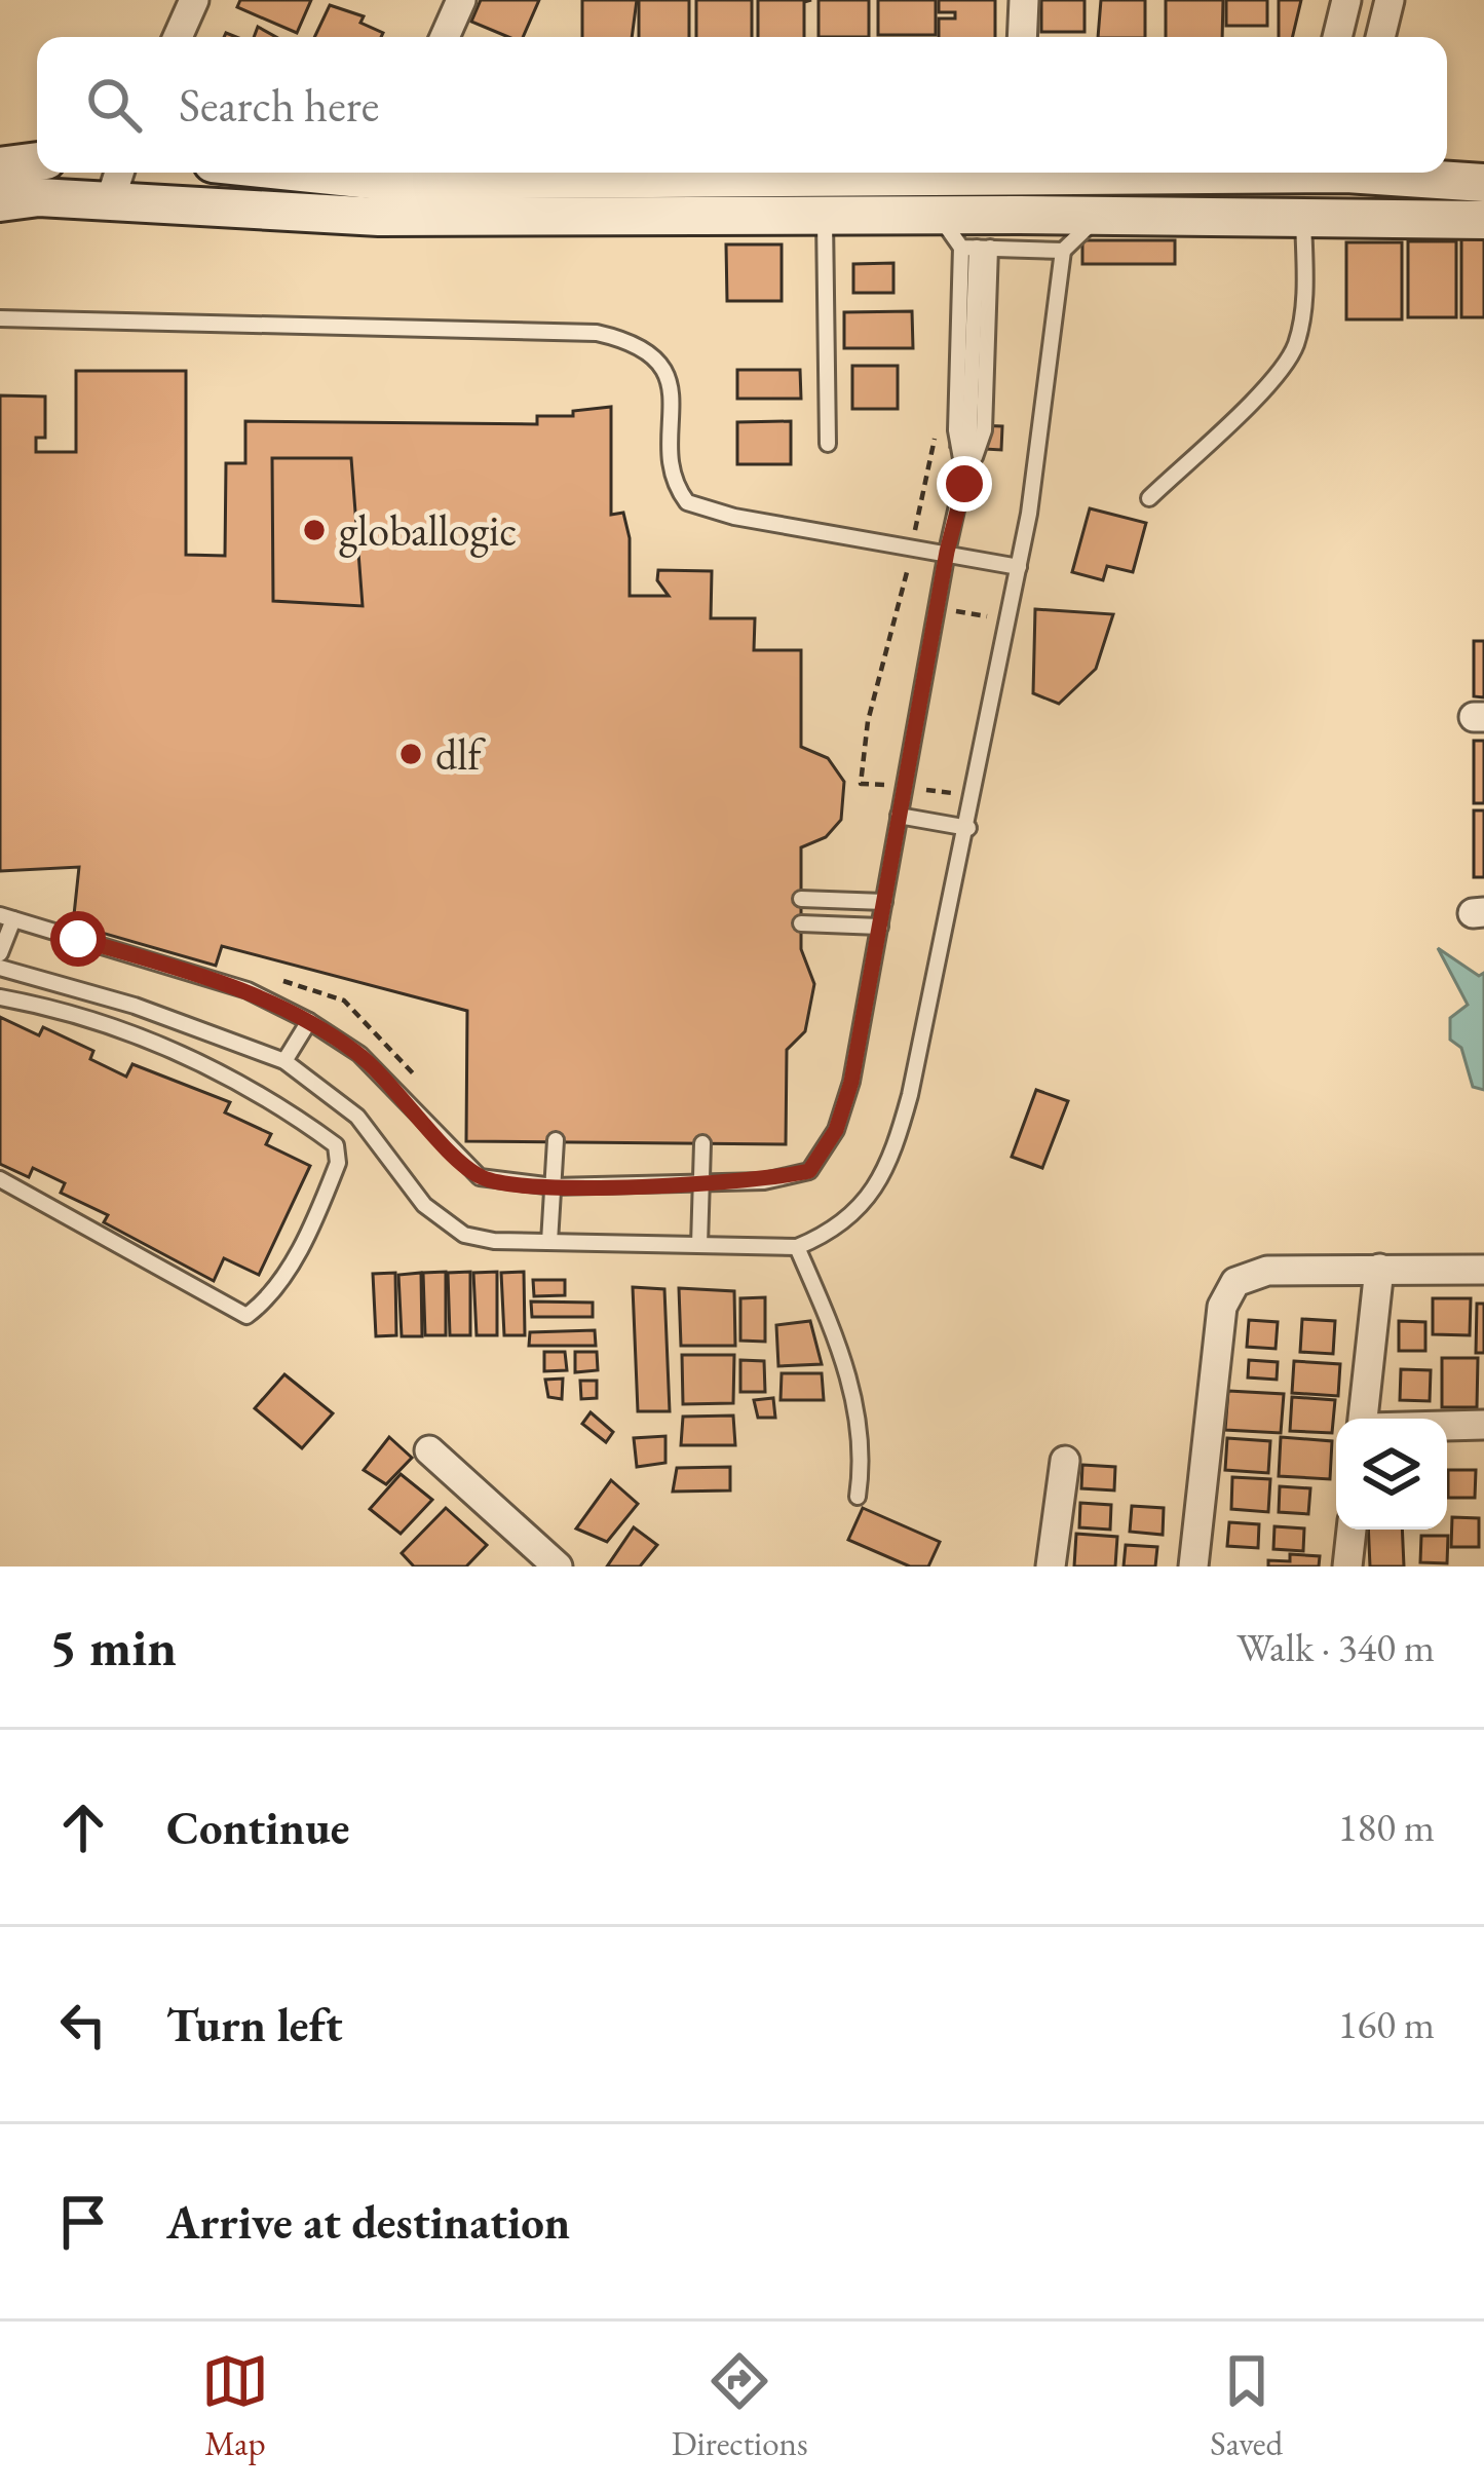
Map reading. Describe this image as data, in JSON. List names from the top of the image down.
{
  "places": ["globallogic", "dlf"],
  "page": {
    "search": "Search here",
    "heading": ["5 min", "Walk · 340 m"],
    "list": [
      ["Continue", "180 m"],
      ["Turn left", "160 m"],
      "Arrive at destination"
    ],
    "nav": ["Map", "Directions", "Saved"]
  }
}
